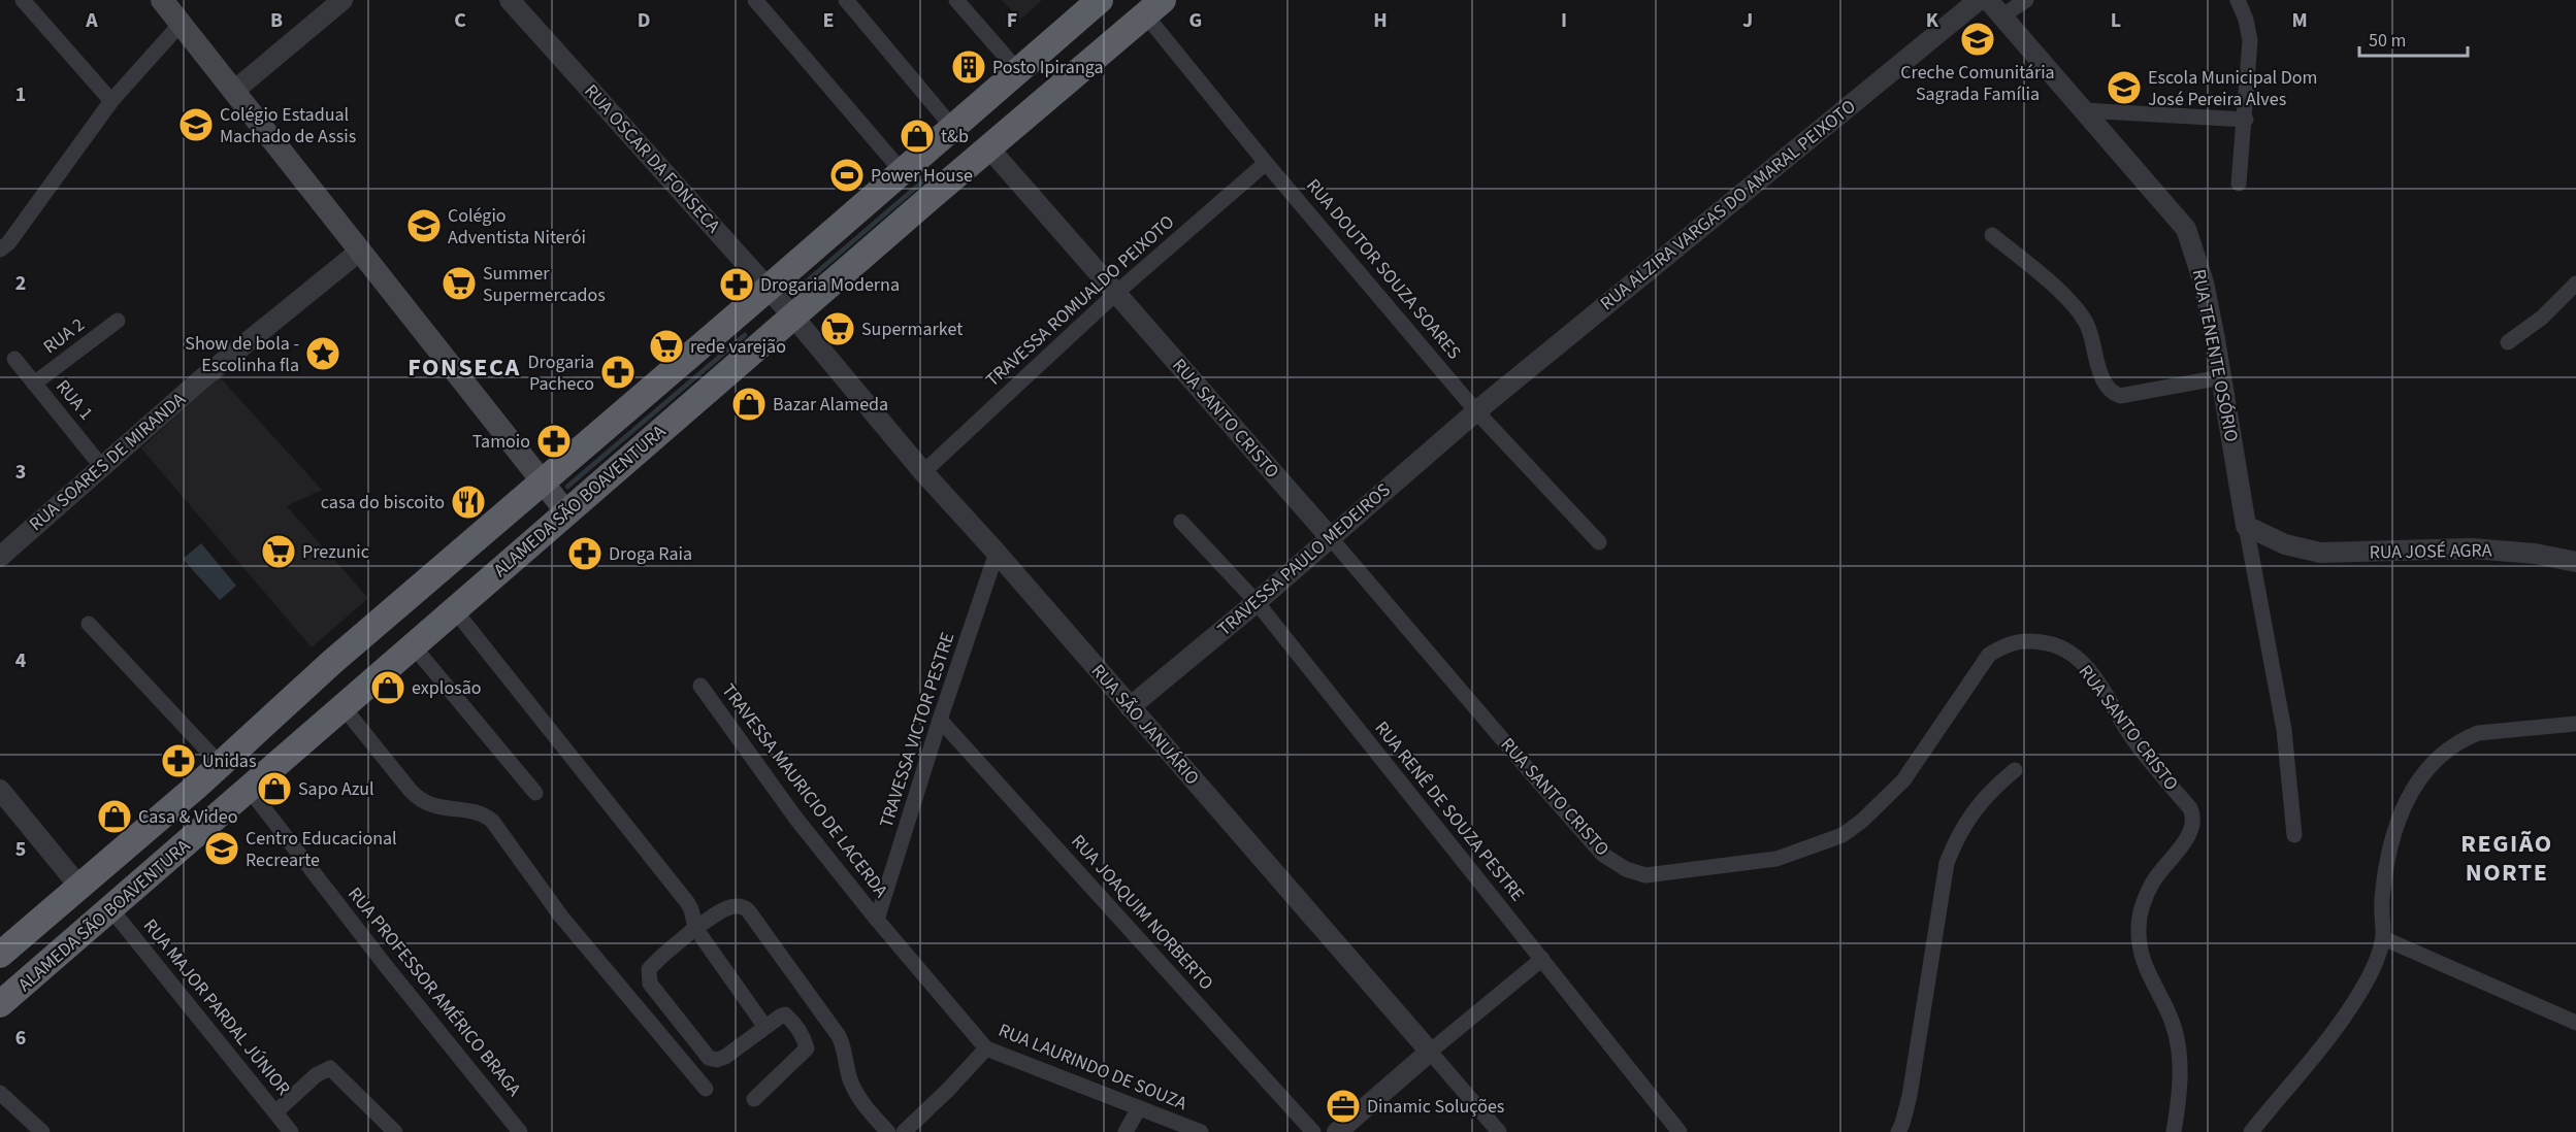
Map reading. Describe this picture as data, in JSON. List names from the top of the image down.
{
  "streets": {
    "highway": ["ALAMEDA SÃO BOAVENTURA"],
    "street": [
      "RUA OSCAR DA FONSECA",
      "RUA ALZIRA VARGAS DO AMARAL PEIXOTO",
      "RUA DOUTOR SOUZA SOARES",
      "TRAVESSA ROMUALDO PEIXOTO",
      "RUA 2",
      "RUA TENENTE OSÓRIO",
      "RUA 1",
      "RUA SANTO CRISTO",
      "RUA SOARES DE MIRANDA",
      "RUA JOSÉ AGRA",
      "TRAVESSA PAULO MEDEIROS",
      "RUA SÃO JANUÁRIO",
      "TRAVESSA VICTOR PESTRE",
      "TRAVESSA MAURICIO DE LACERDA",
      "RUA RENÊ DE SOUZA PESTRE",
      "RUA JOAQUIM NORBERTO",
      "RUA PROFESSOR AMÉRICO BRAGA",
      "RUA MAJOR PARDAL JÚNIOR",
      "RUA LAURINDO DE SOUZA"
    ]
  },
  "crossings": [
    ["RUA OSCAR DA FONSECA", "ALAMEDA SÃO BOAVENTURA"],
    ["RUA OSCAR DA FONSECA", "RUA SÃO JANUÁRIO"],
    ["RUA ALZIRA VARGAS DO AMARAL PEIXOTO", "RUA DOUTOR SOUZA SOARES"],
    ["RUA ALZIRA VARGAS DO AMARAL PEIXOTO", "TRAVESSA PAULO MEDEIROS"],
    ["RUA DOUTOR SOUZA SOARES", "TRAVESSA ROMUALDO PEIXOTO"],
    ["RUA DOUTOR SOUZA SOARES", "ALAMEDA SÃO BOAVENTURA"],
    ["RUA DOUTOR SOUZA SOARES", "TRAVESSA PAULO MEDEIROS"],
    ["TRAVESSA ROMUALDO PEIXOTO", "RUA SANTO CRISTO"],
    ["TRAVESSA ROMUALDO PEIXOTO", "RUA SÃO JANUÁRIO"],
    ["RUA 2", "RUA 1"],
    ["RUA TENENTE OSÓRIO", "RUA JOSÉ AGRA"],
    ["RUA 1", "RUA SOARES DE MIRANDA"],
    ["RUA SANTO CRISTO", "ALAMEDA SÃO BOAVENTURA"],
    ["RUA SANTO CRISTO", "TRAVESSA PAULO MEDEIROS"],
    ["ALAMEDA SÃO BOAVENTURA", "RUA SÃO JANUÁRIO"],
    ["ALAMEDA SÃO BOAVENTURA", "RUA PROFESSOR AMÉRICO BRAGA"],
    ["ALAMEDA SÃO BOAVENTURA", "RUA MAJOR PARDAL JÚNIOR"],
    ["TRAVESSA PAULO MEDEIROS", "RUA SÃO JANUÁRIO"],
    ["TRAVESSA PAULO MEDEIROS", "RUA RENÊ DE SOUZA PESTRE"],
    ["RUA SÃO JANUÁRIO", "TRAVESSA VICTOR PESTRE"],
    ["TRAVESSA VICTOR PESTRE", "TRAVESSA MAURICIO DE LACERDA"],
    ["TRAVESSA VICTOR PESTRE", "RUA JOAQUIM NORBERTO"],
    ["TRAVESSA VICTOR PESTRE", "RUA LAURINDO DE SOUZA"],
    ["TRAVESSA MAURICIO DE LACERDA", "RUA LAURINDO DE SOUZA"]
  ],
  "districts": ["FONSECA", "REGIÃO NORTE"],
  "places": {
    "school or university": [
      "Creche Comunitária Sagrada Família",
      "Escola Municipal Dom José Pereira Alves",
      "Colégio Estadual Machado de Assis",
      "Colégio Adventista Niterói",
      "Centro Educacional Recrearte"
    ],
    "building": ["Posto Ipiranga"],
    "shop": [
      "t&b",
      "Bazar Alameda",
      "explosão",
      "Sapo Azul",
      "Casa & Video"
    ],
    "sports": ["Power House"],
    "supermarket": [
      "Summer Supermercados",
      "Supermarket",
      "rede varejão",
      "Prezunic"
    ],
    "pharmacy": [
      "Drogaria Moderna",
      "Drogaria Pacheco",
      "Tamoio",
      "Droga Raia",
      "Unidas"
    ],
    "place": ["Show de bola - Escolinha fla"],
    "restaurant": ["casa do biscoito"],
    "office": ["Dinamic Soluções"]
  },
  "scale_bar": "50 m",
  "grid": {
    "columns": [
      "A",
      "B",
      "C",
      "D",
      "E",
      "F",
      "G",
      "H",
      "I",
      "J",
      "K",
      "L",
      "M"
    ],
    "rows": [
      "1",
      "2",
      "3",
      "4",
      "5",
      "6"
    ]
  }
}
